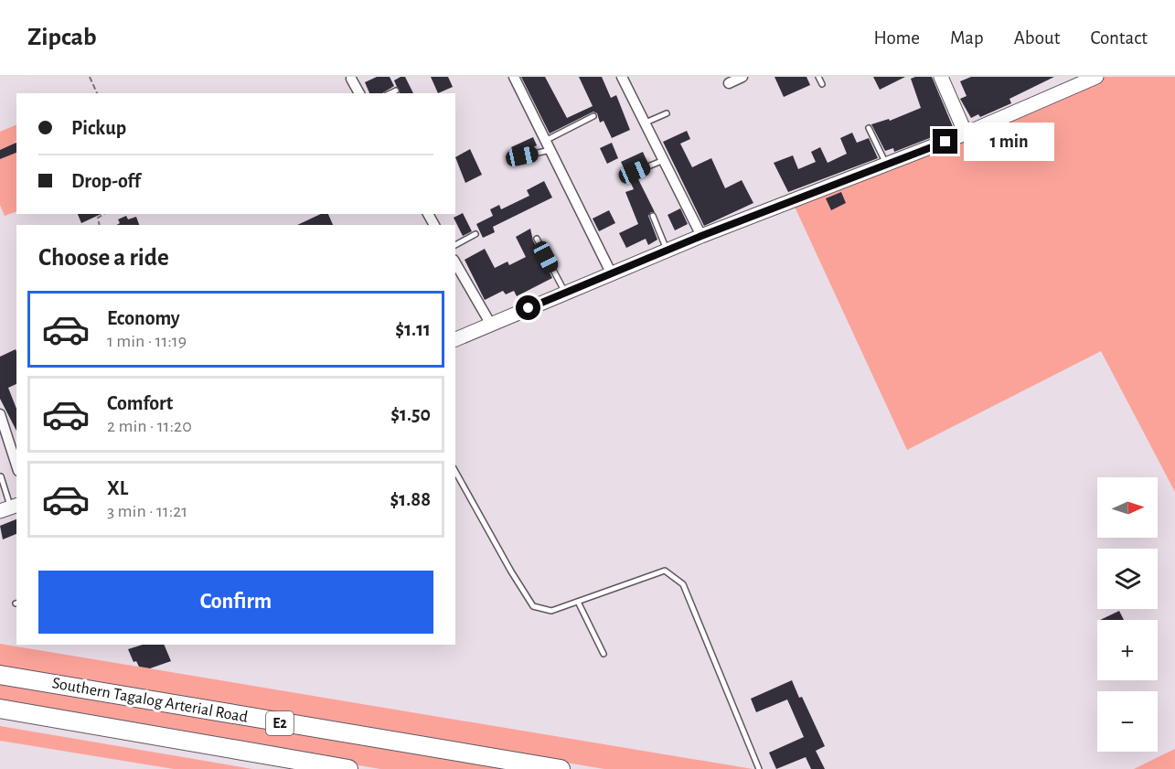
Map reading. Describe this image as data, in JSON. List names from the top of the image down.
{
  "streets": {
    "highway": ["Southern Tagalog Arterial Road", "E2"]
  },
  "north": "right",
  "page": {
    "header": "Zipcab",
    "nav": [
      "Home",
      "Map",
      "About",
      "Contact"
    ],
    "banner": ["Pickup", "Drop-off"],
    "bubble": "1 min",
    "heading": "Choose a ride",
    "list": [
      {
        "name": "Economy",
        "note": "1 min · 11:19",
        "value": "$1.11"
      },
      {
        "name": "Comfort",
        "note": "2 min · 11:20",
        "value": "$1.50"
      },
      {
        "name": "XL",
        "note": "3 min · 11:21",
        "value": "$1.88"
      }
    ],
    "map_buttons": ["+", "−"],
    "buttons": "Confirm"
  }
}
